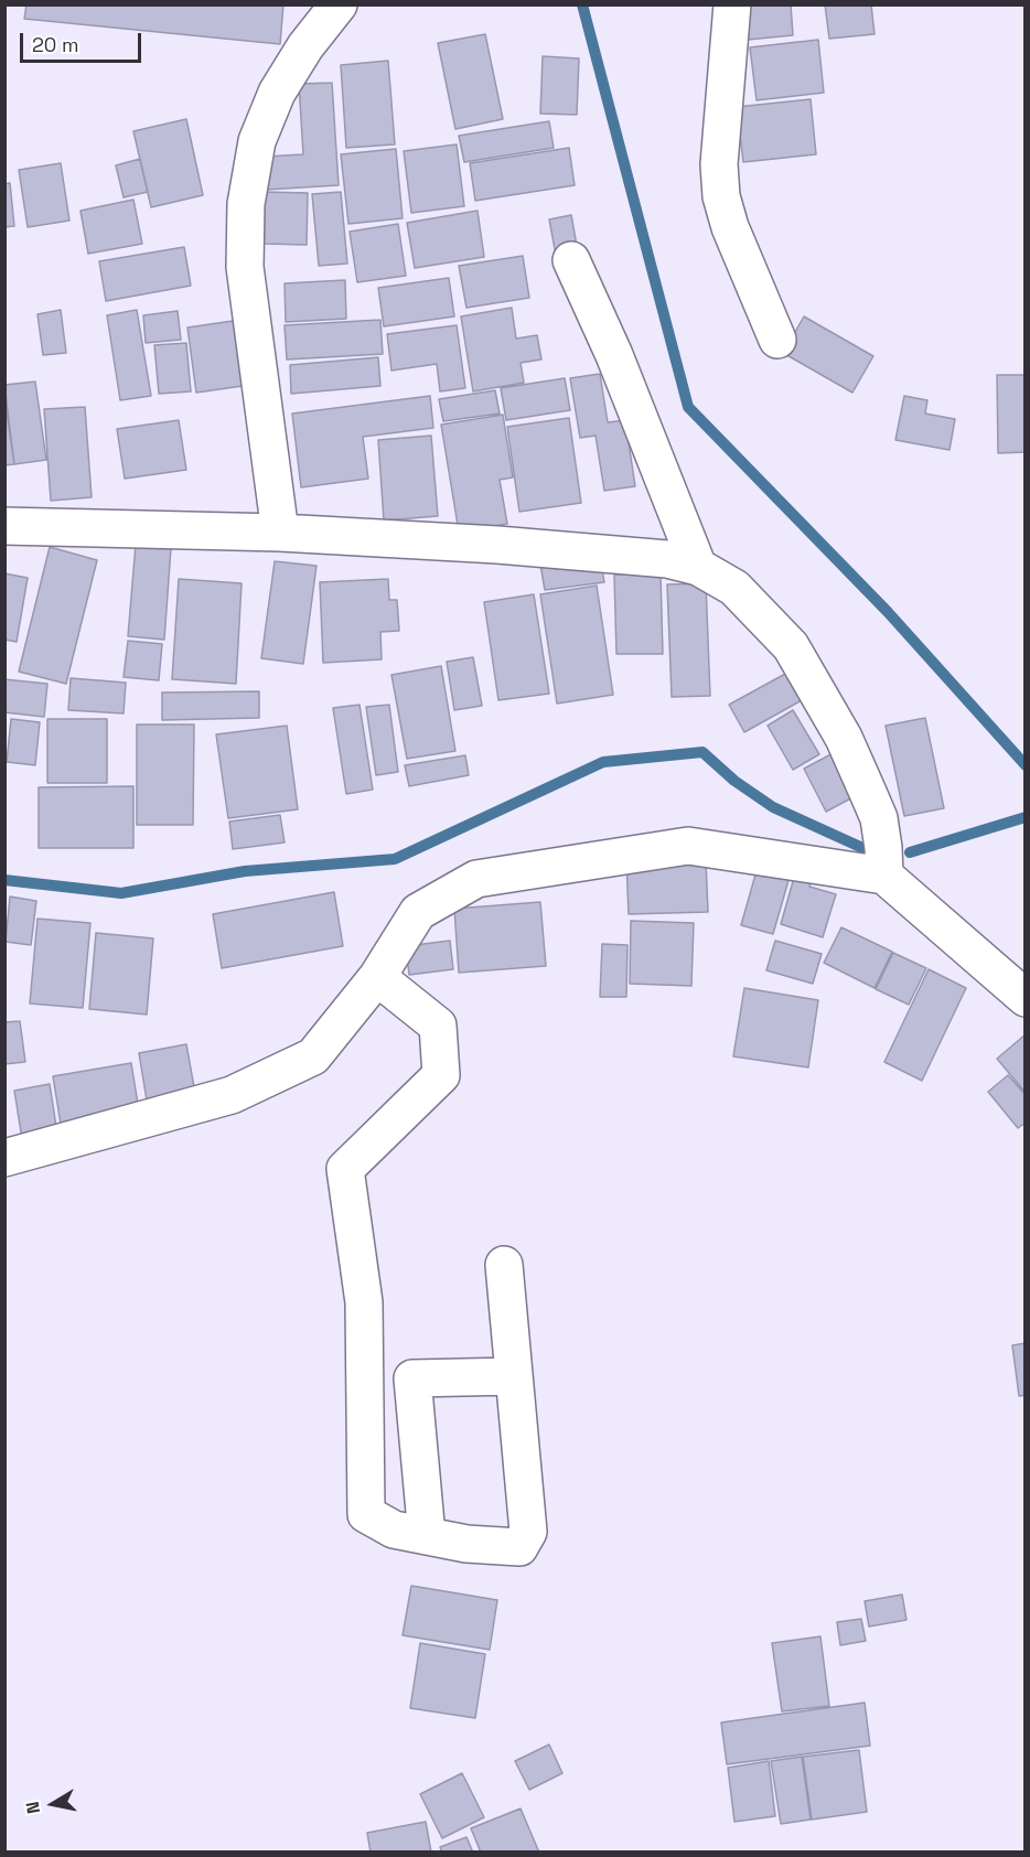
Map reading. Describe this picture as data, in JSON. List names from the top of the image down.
{
  "scale_bar": "20 m",
  "north": "left"
}
